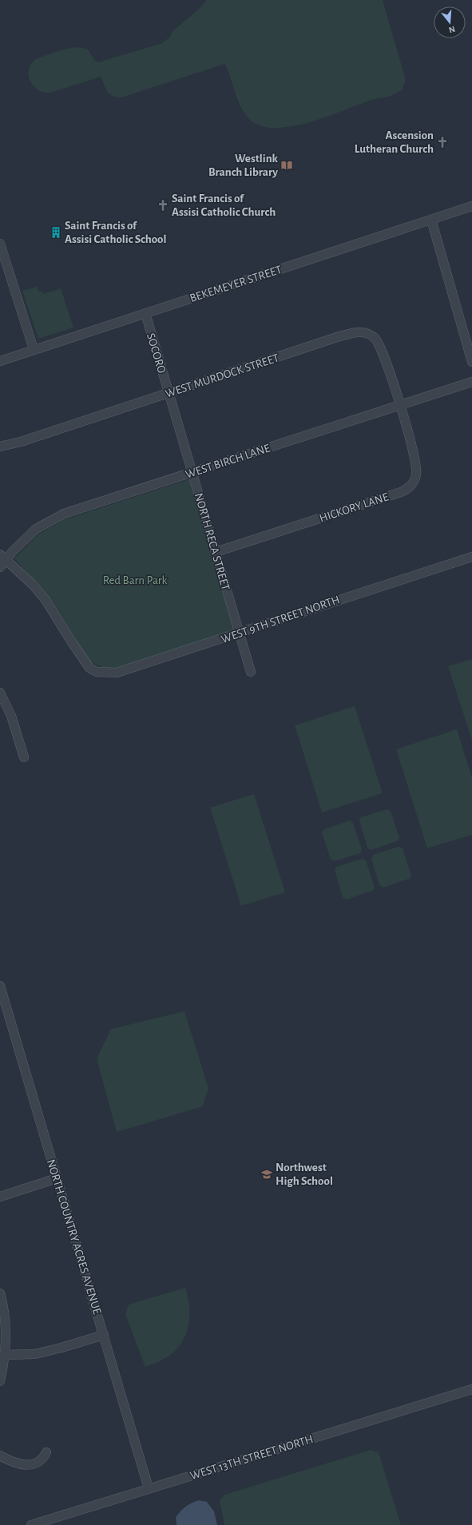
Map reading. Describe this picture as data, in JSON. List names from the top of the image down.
{
  "streets": {
    "street": [
      "BEKEMEYER STREET",
      "SOCORO",
      "WEST MURDOCK STREET",
      "WEST BIRCH LANE",
      "HICKORY LANE",
      "NORTH RECA STREET",
      "WEST 9TH STREET NORTH",
      "NORTH COUNTRY ACRES AVENUE",
      "WEST 13TH STREET NORTH"
    ]
  },
  "crossings": [
    ["BEKEMEYER STREET", "SOCORO"],
    ["SOCORO", "WEST MURDOCK STREET"],
    ["SOCORO", "NORTH RECA STREET"],
    ["WEST MURDOCK STREET", "WEST BIRCH LANE"],
    ["WEST MURDOCK STREET", "HICKORY LANE"],
    ["WEST MURDOCK STREET", "NORTH RECA STREET"],
    ["WEST BIRCH LANE", "HICKORY LANE"],
    ["WEST BIRCH LANE", "NORTH RECA STREET"],
    ["WEST BIRCH LANE", "WEST 9TH STREET NORTH"],
    ["HICKORY LANE", "NORTH RECA STREET"],
    ["NORTH RECA STREET", "WEST 9TH STREET NORTH"],
    ["NORTH COUNTRY ACRES AVENUE", "WEST 13TH STREET NORTH"]
  ],
  "parks": ["Red Barn Park"],
  "places": {
    "church": ["Ascension Lutheran Church", "Saint Francis of Assisi Catholic Church"],
    "library": ["Westlink Branch Library"],
    "building": ["Saint Francis of Assisi Catholic School"],
    "school or university": ["Northwest High School"]
  },
  "north": "bottom"
}
